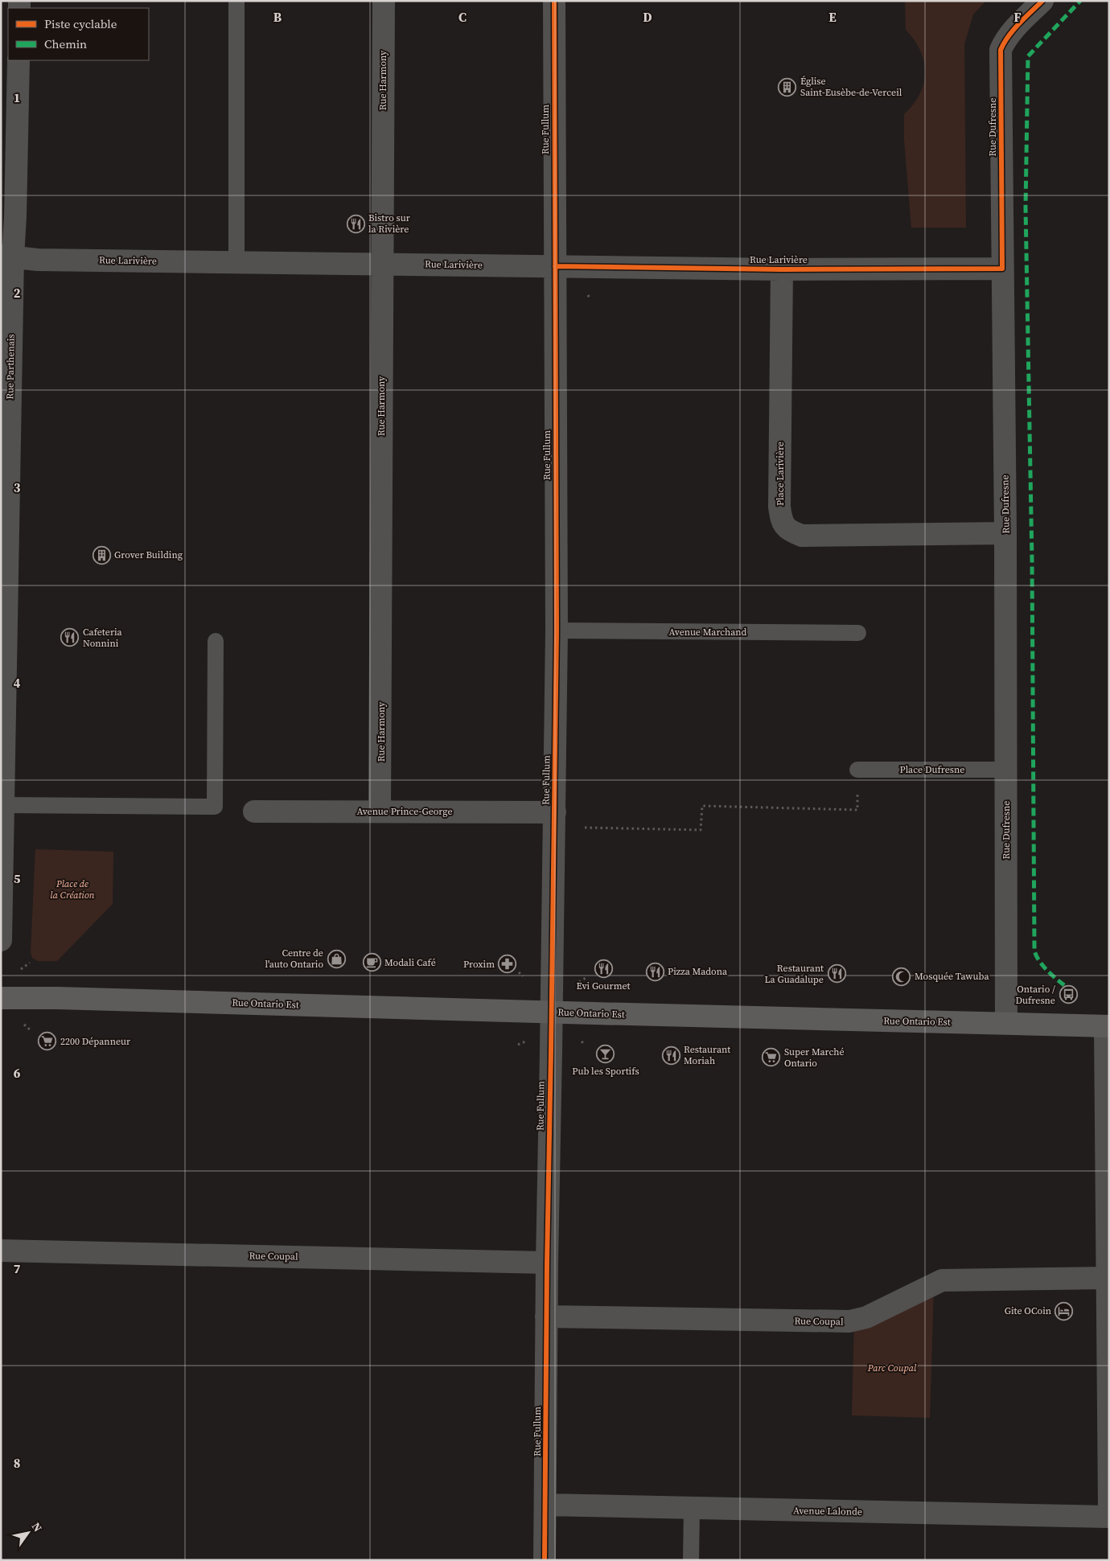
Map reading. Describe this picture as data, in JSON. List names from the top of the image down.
{
  "streets": {
    "main road": ["Rue Ontario Est"],
    "street": [
      "Rue Harmony",
      "Rue Dufresne",
      "Rue Fullum",
      "Rue Larivière",
      "Rue Parthenais",
      "Place Larivière",
      "Avenue Prince-George",
      "Rue Coupal",
      "Avenue Lalonde"
    ],
    "lane": ["Avenue Marchand", "Place Dufresne"]
  },
  "crossings": [
    ["Rue Harmony", "Rue Larivière"],
    ["Rue Harmony", "Avenue Prince-George"],
    ["Rue Dufresne", "Rue Larivière"],
    ["Rue Dufresne", "Place Larivière"],
    ["Rue Dufresne", "Place Dufresne"],
    ["Rue Dufresne", "Rue Ontario Est"],
    ["Rue Fullum", "Rue Larivière"],
    ["Rue Fullum", "Avenue Marchand"],
    ["Rue Fullum", "Avenue Prince-George"],
    ["Rue Fullum", "Rue Ontario Est"],
    ["Rue Fullum", "Rue Coupal"],
    ["Rue Fullum", "Avenue Lalonde"],
    ["Rue Larivière", "Rue Parthenais"],
    ["Rue Larivière", "Place Larivière"]
  ],
  "parks": ["Place de la Création", "Parc Coupal"],
  "places": {
    "building": ["Église Saint-Eusèbe-de-Verceil", "Grover Building"],
    "restaurant": [
      "Bistro sur la Rivière",
      "Cafeteria Nonnini",
      "Evi Gourmet",
      "Pizza Madona",
      "Restaurant La Guadalupe",
      "Restaurant Moriah"
    ],
    "shop": ["Centre de l'auto Ontario"],
    "cafe": ["Modali Café"],
    "pharmacy": ["Proxim"],
    "mosque": ["Mosquée Tawuba"],
    "bus stop": ["Ontario / Dufresne"],
    "supermarket": ["2200 Dépanneur", "Super Marché Ontario"],
    "bar": ["Pub les Sportifs"],
    "hotel": ["Gite OCoin"]
  },
  "legend": ["Piste cyclable", "Chemin"],
  "north": "top right",
  "grid": {
    "columns": [
      "B",
      "C",
      "D",
      "E",
      "F"
    ],
    "rows": [
      "1",
      "2",
      "3",
      "4",
      "5",
      "6",
      "7",
      "8"
    ]
  }
}
